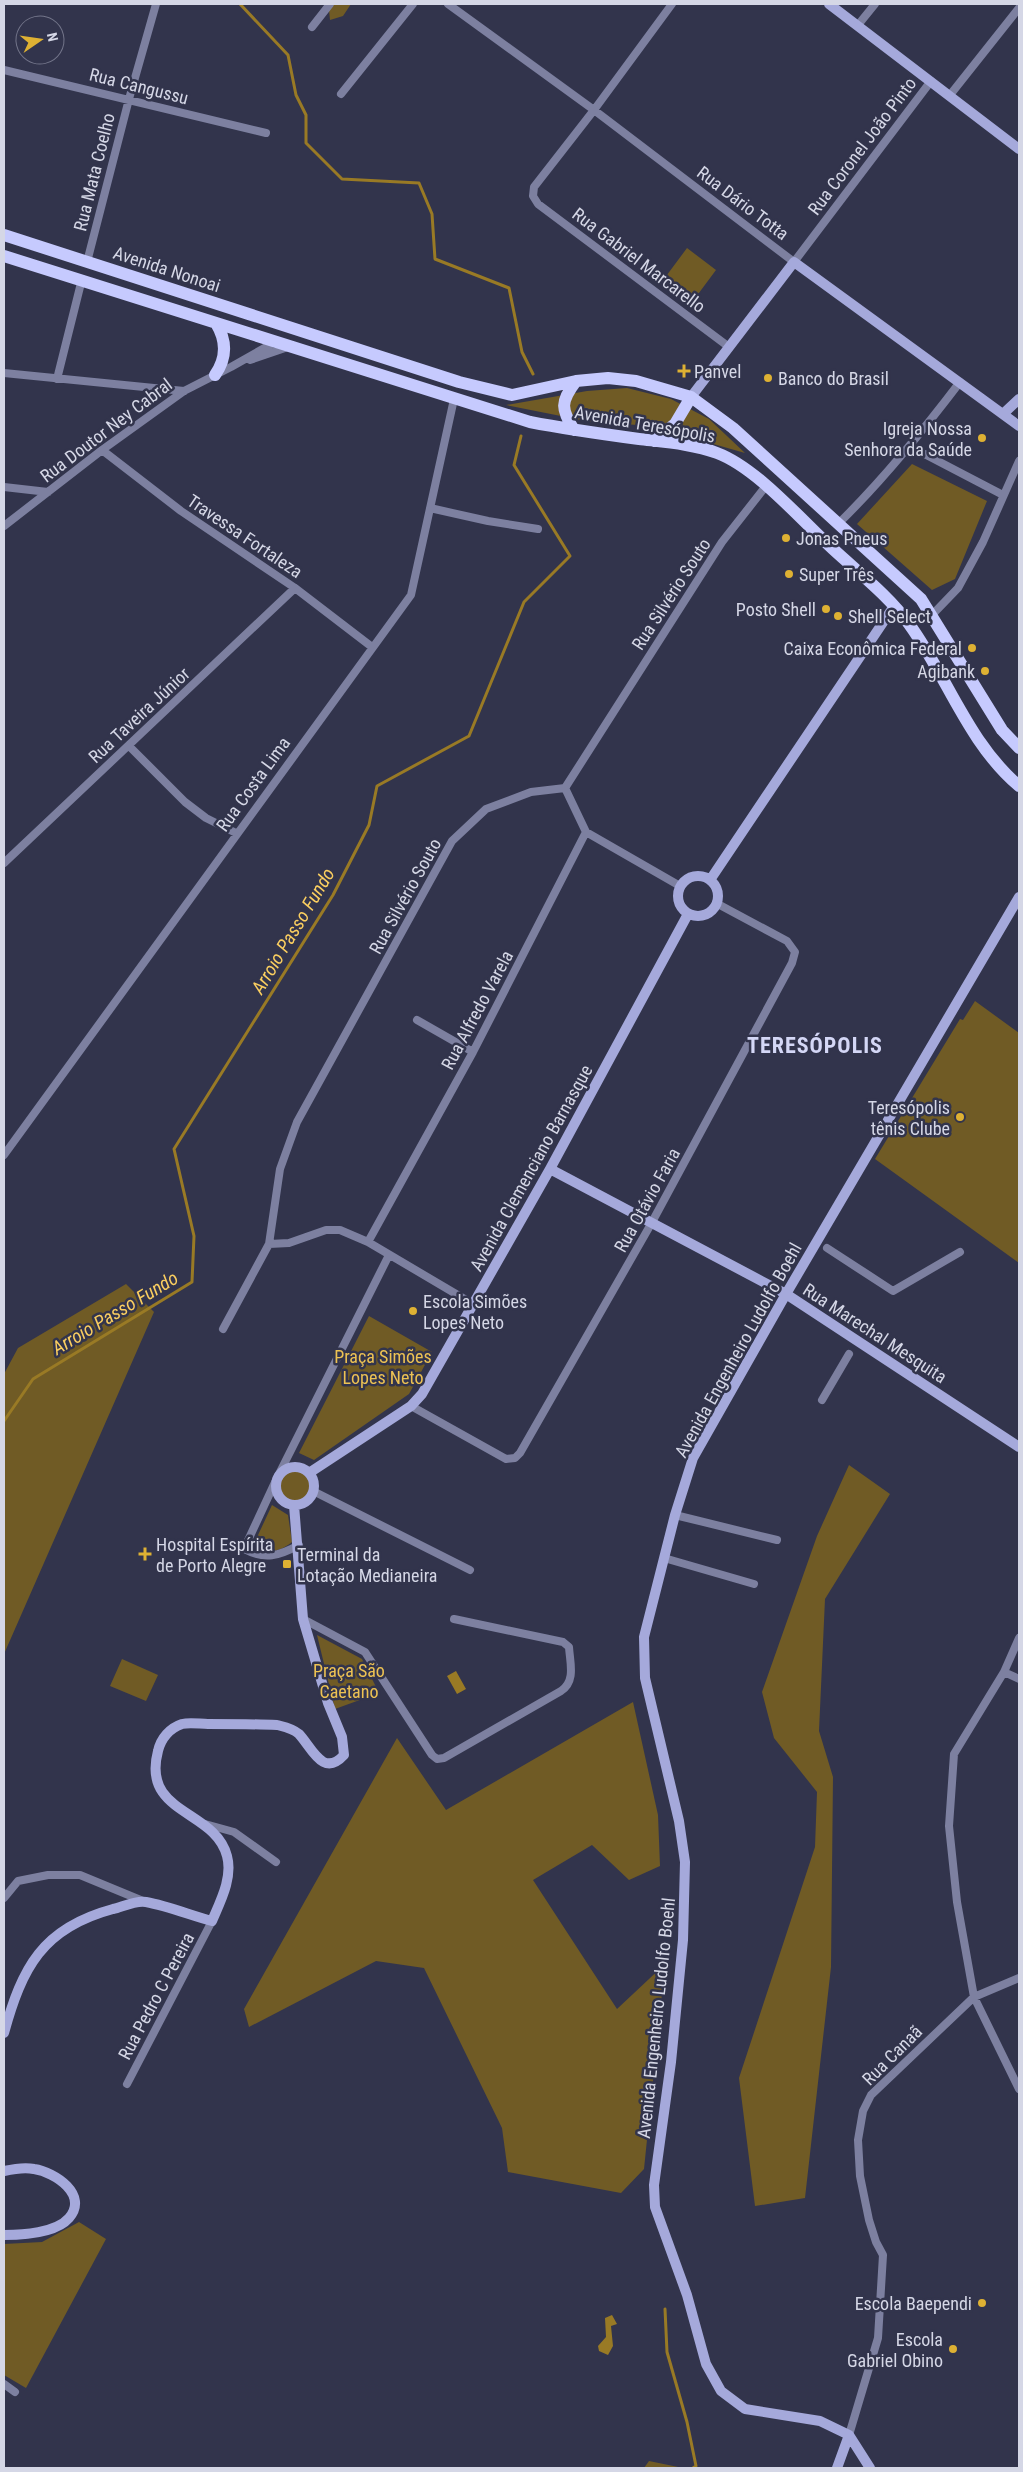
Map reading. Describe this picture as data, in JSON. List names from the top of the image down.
{
  "streets": {
    "main road": ["Avenida Nonoai", "Avenida Teresópolis"],
    "street": [
      "Rua Cangussu",
      "Rua Coronel João Pinto",
      "Rua Mata Coelho",
      "Rua Dário Totta",
      "Rua Gabriel Marcarello",
      "Rua Doutor Ney Cabral",
      "Travessa Fortaleza",
      "Rua Silvério Souto",
      "Rua Taveira Júnior",
      "Rua Costa Lima",
      "Rua Alfredo Varela",
      "Avenida Clemenciano Barnasque",
      "Rua Otávio Faria",
      "Rua Marechal Mesquita",
      "Avenida Engenheiro Ludolfo Boehl",
      "Rua Pedro C Pereira",
      "Rua Canaã"
    ]
  },
  "crossings": [
    ["Rua Cangussu", "Rua Mata Coelho"],
    ["Rua Coronel João Pinto", "Rua Dário Totta"],
    ["Rua Coronel João Pinto", "Rua Gabriel Marcarello"],
    ["Rua Coronel João Pinto", "Avenida Teresópolis"],
    ["Rua Mata Coelho", "Avenida Nonoai"],
    ["Rua Dário Totta", "Rua Gabriel Marcarello"],
    ["Avenida Nonoai", "Avenida Teresópolis"],
    ["Avenida Nonoai", "Rua Doutor Ney Cabral"],
    ["Avenida Teresópolis", "Rua Doutor Ney Cabral"],
    ["Avenida Teresópolis", "Rua Silvério Souto"],
    ["Avenida Teresópolis", "Rua Costa Lima"],
    ["Rua Doutor Ney Cabral", "Travessa Fortaleza"],
    ["Travessa Fortaleza", "Rua Taveira Júnior"],
    ["Travessa Fortaleza", "Rua Costa Lima"],
    ["Avenida Clemenciano Barnasque", "Rua Otávio Faria"],
    ["Avenida Clemenciano Barnasque", "Rua Marechal Mesquita"],
    ["Rua Otávio Faria", "Rua Marechal Mesquita"],
    ["Rua Marechal Mesquita", "Avenida Engenheiro Ludolfo Boehl"],
    ["Avenida Engenheiro Ludolfo Boehl", "Rua Canaã"]
  ],
  "districts": ["TERESÓPOLIS"],
  "water": ["Arroio Passo Fundo"],
  "parks": ["Praça Simões Lopes Neto", "Praça São Caetano"],
  "places": {
    "health": ["Panvel", "Hospital Espírita de Porto Alegre"],
    "other": [
      "Banco do Brasil",
      "Igreja Nossa Senhora da Saúde",
      "Jonas Pneus",
      "Super Três",
      "Posto Shell",
      "Shell Select",
      "Caixa Econômica Federal",
      "Agibank",
      "Teresópolis tênis Clube",
      "Escola Simões Lopes Neto",
      "Escola Baependi",
      "Escola Gabriel Obino"
    ],
    "transit": ["Terminal da Lotação Medianeira"]
  },
  "north": "right"
}
